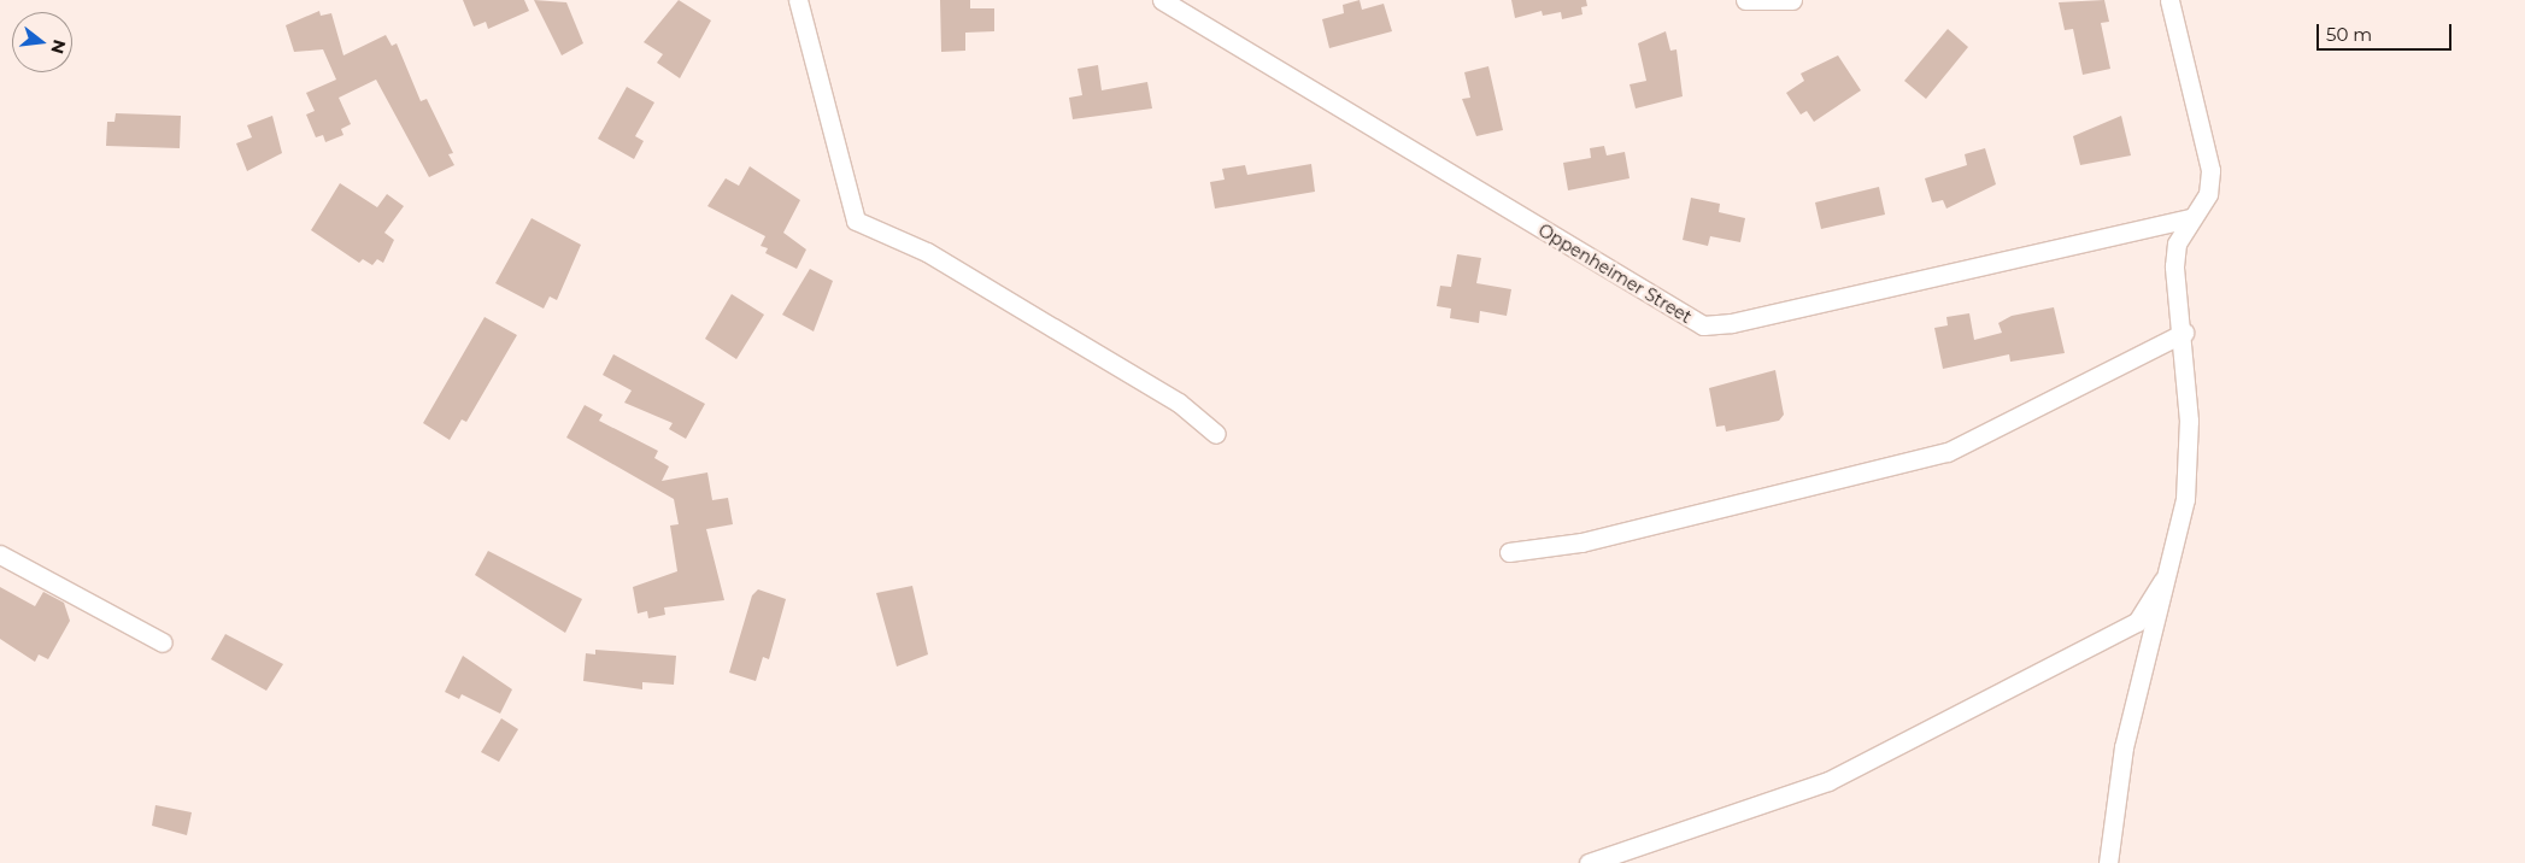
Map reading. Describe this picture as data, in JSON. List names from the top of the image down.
{
  "streets": {
    "street": ["Oppenheimer Street"]
  },
  "scale_bar": "50 m",
  "north": "right"
}
